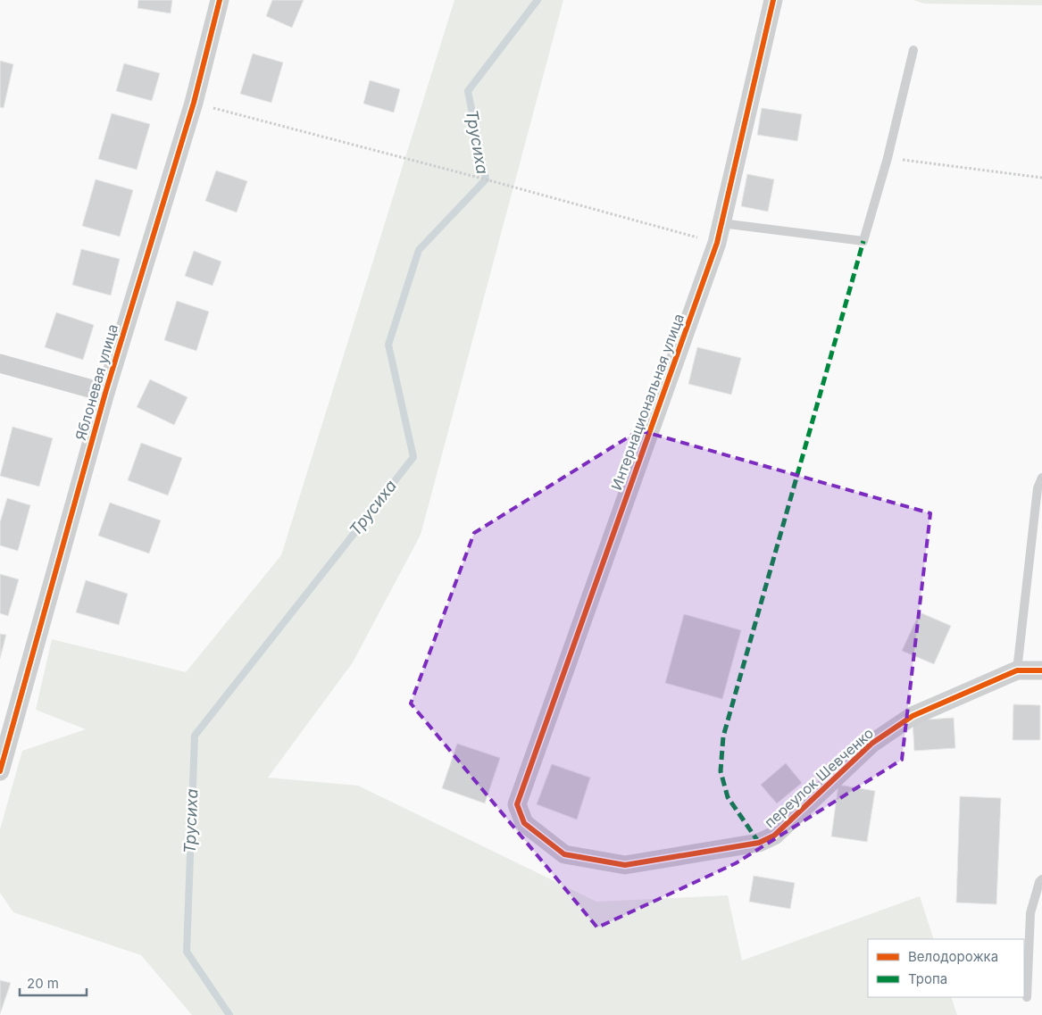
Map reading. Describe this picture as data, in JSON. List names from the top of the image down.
{
  "streets": {
    "street": ["Яблоневая улица", "Интернациональная улица", "переулок Шевченко"]
  },
  "crossings": [
    ["Интернациональная улица", "переулок Шевченко"]
  ],
  "water": ["Трусиха"],
  "legend": ["Велодорожка", "Тропа"],
  "scale_bar": "20 m"
}
